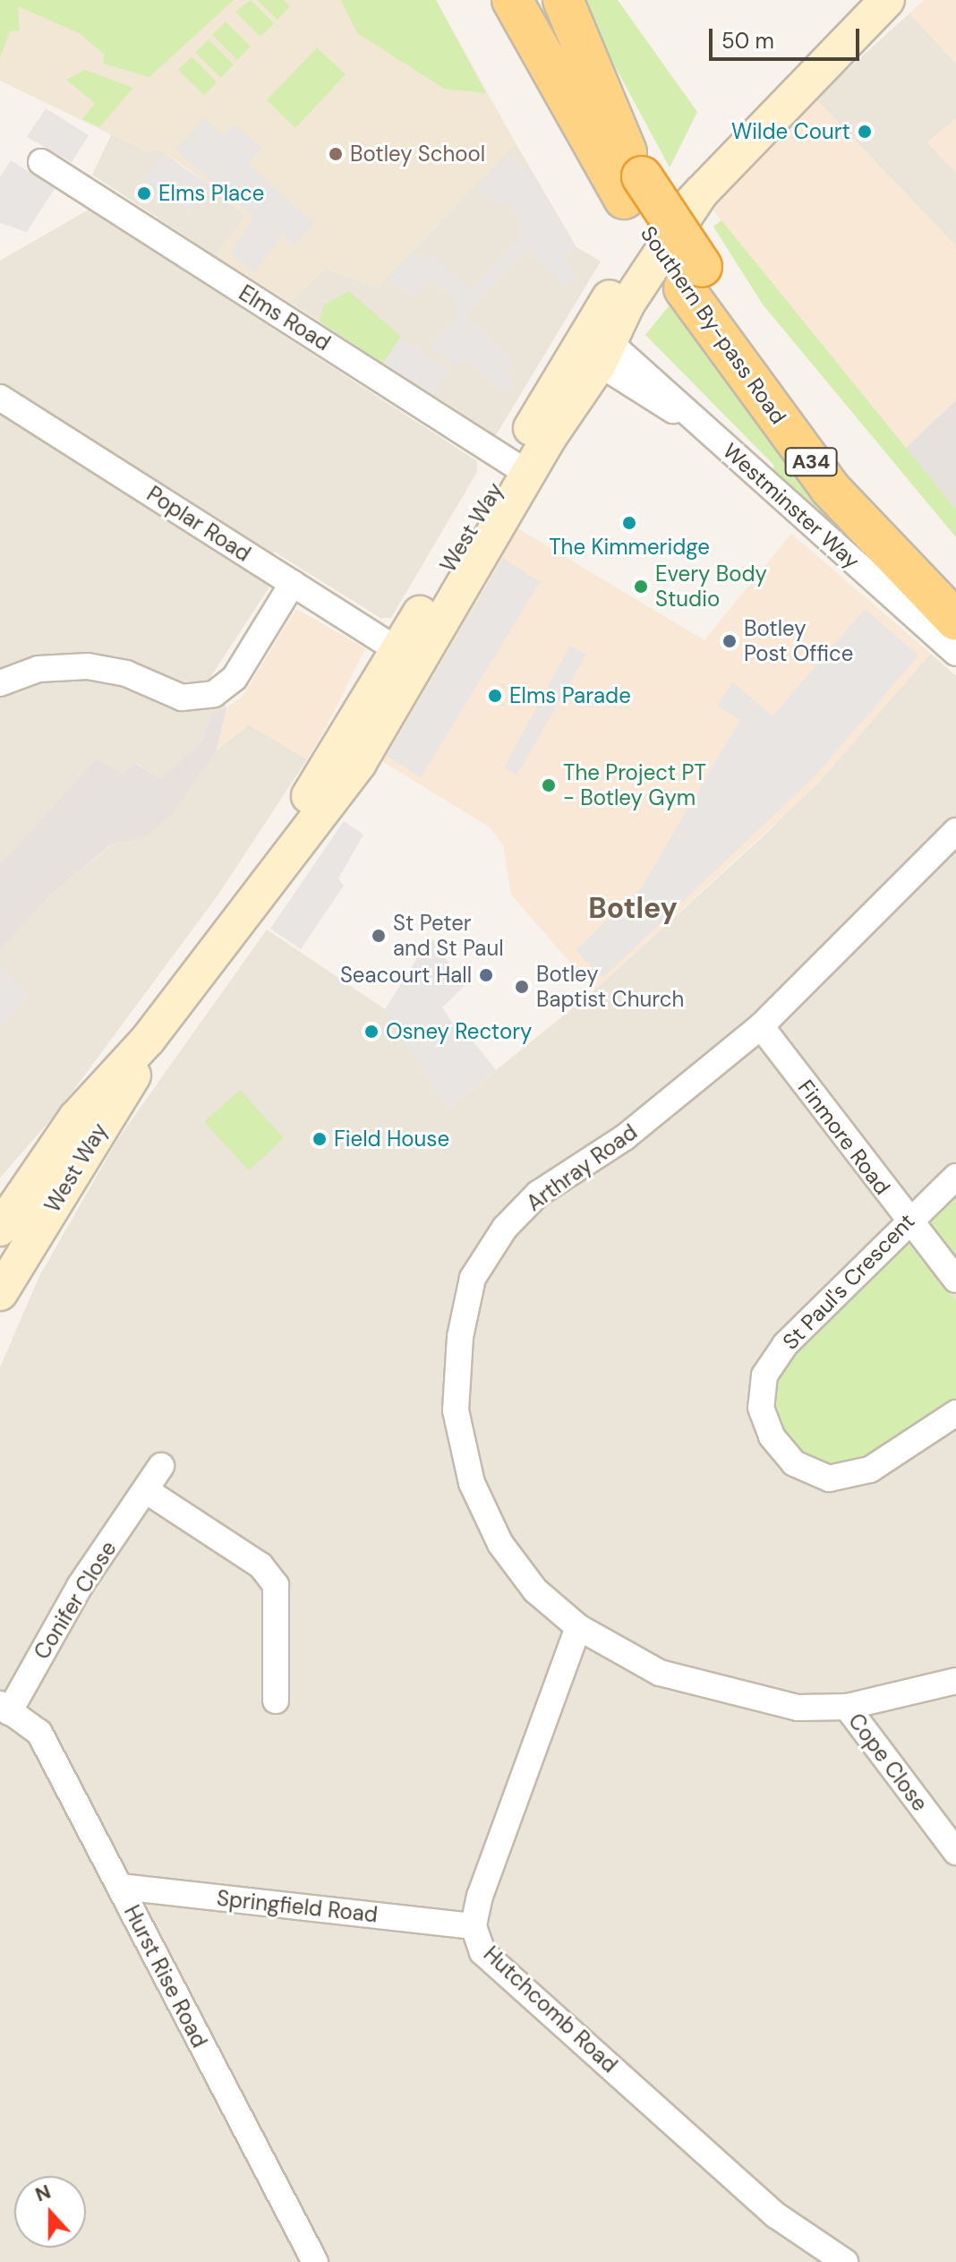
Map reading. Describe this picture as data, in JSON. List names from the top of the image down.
{
  "streets": {
    "highway": ["Southern By-pass Road", "A34"],
    "main road": ["West Way"],
    "street": [
      "Elms Road",
      "Westminster Way",
      "Poplar Road",
      "Finmore Road",
      "Arthray Road",
      "St Paul's Crescent",
      "Conifer Close",
      "Cope Close",
      "Springfield Road",
      "Hurst Rise Road",
      "Hutchcomb Road"
    ]
  },
  "crossings": [
    ["Elms Road", "West Way"],
    ["Westminster Way", "West Way"],
    ["Poplar Road", "West Way"],
    ["Finmore Road", "Arthray Road"],
    ["Finmore Road", "St Paul's Crescent"],
    ["Arthray Road", "Cope Close"],
    ["Arthray Road", "Hutchcomb Road"],
    ["Conifer Close", "Hurst Rise Road"],
    ["Springfield Road", "Hurst Rise Road"],
    ["Springfield Road", "Hutchcomb Road"]
  ],
  "districts": ["Botley"],
  "places": [
    "Wilde Court",
    "Botley School",
    "Elms Place",
    "The Kimmeridge",
    "Every Body Studio",
    "Botley Post Office",
    "Elms Parade",
    "The Project PT - Botley Gym",
    "St Peter and St Paul",
    "Seacourt Hall",
    "Botley Baptist Church",
    "Osney Rectory",
    "Field House"
  ],
  "scale_bar": "50 m",
  "north": "top"
}
